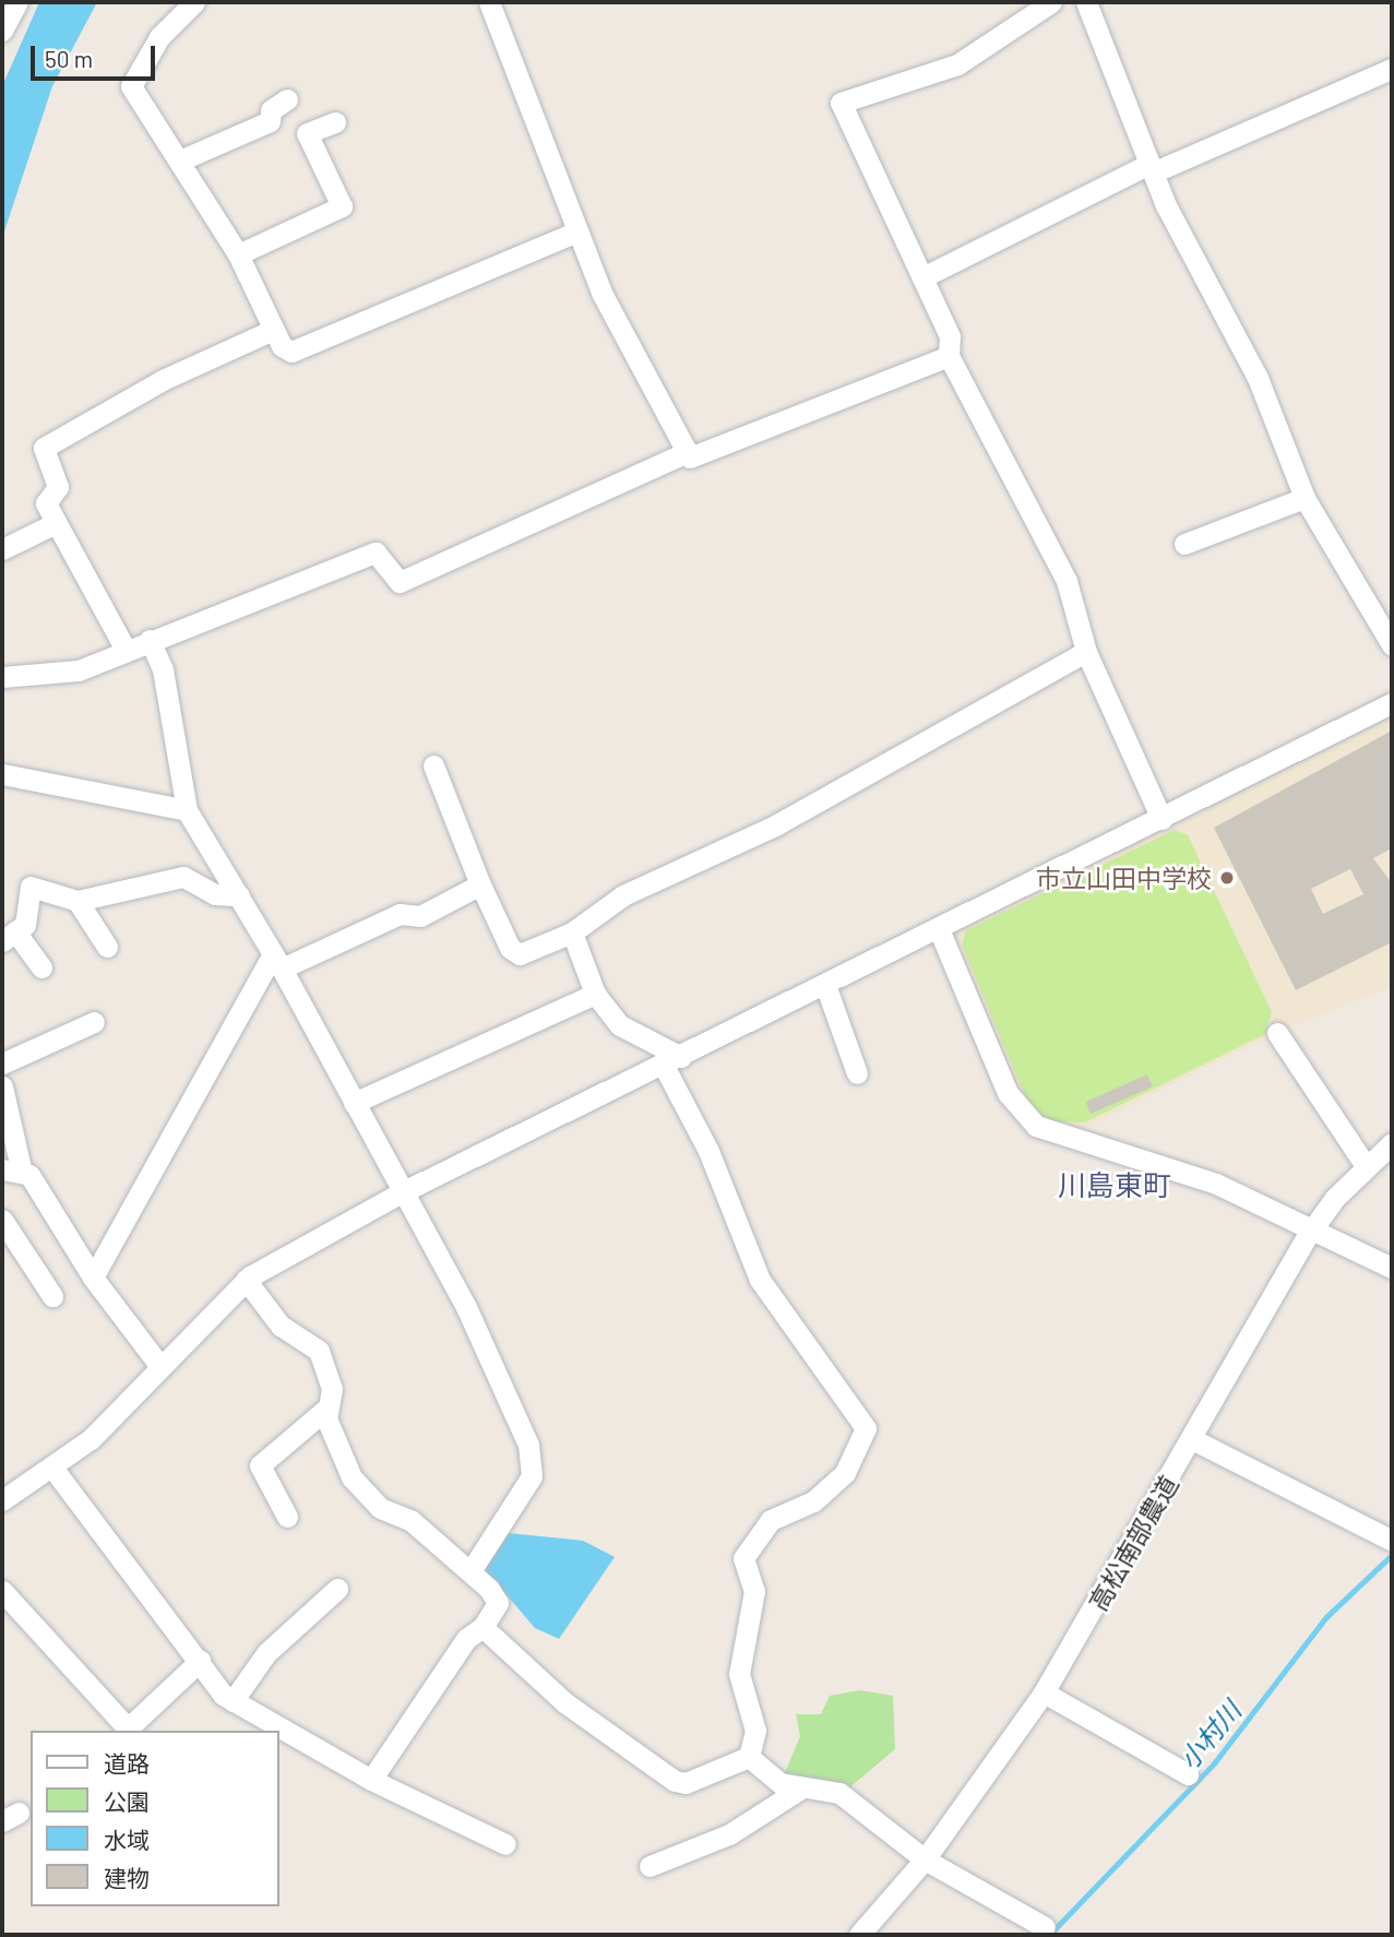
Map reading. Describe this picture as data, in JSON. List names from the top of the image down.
{
  "streets": {
    "street": ["高松南部農道"]
  },
  "districts": ["川島東町"],
  "water": ["小村川"],
  "places": ["市立山田中学校"],
  "legend": [
    "道路",
    "公園",
    "水域",
    "建物"
  ],
  "scale_bar": "50 m"
}
